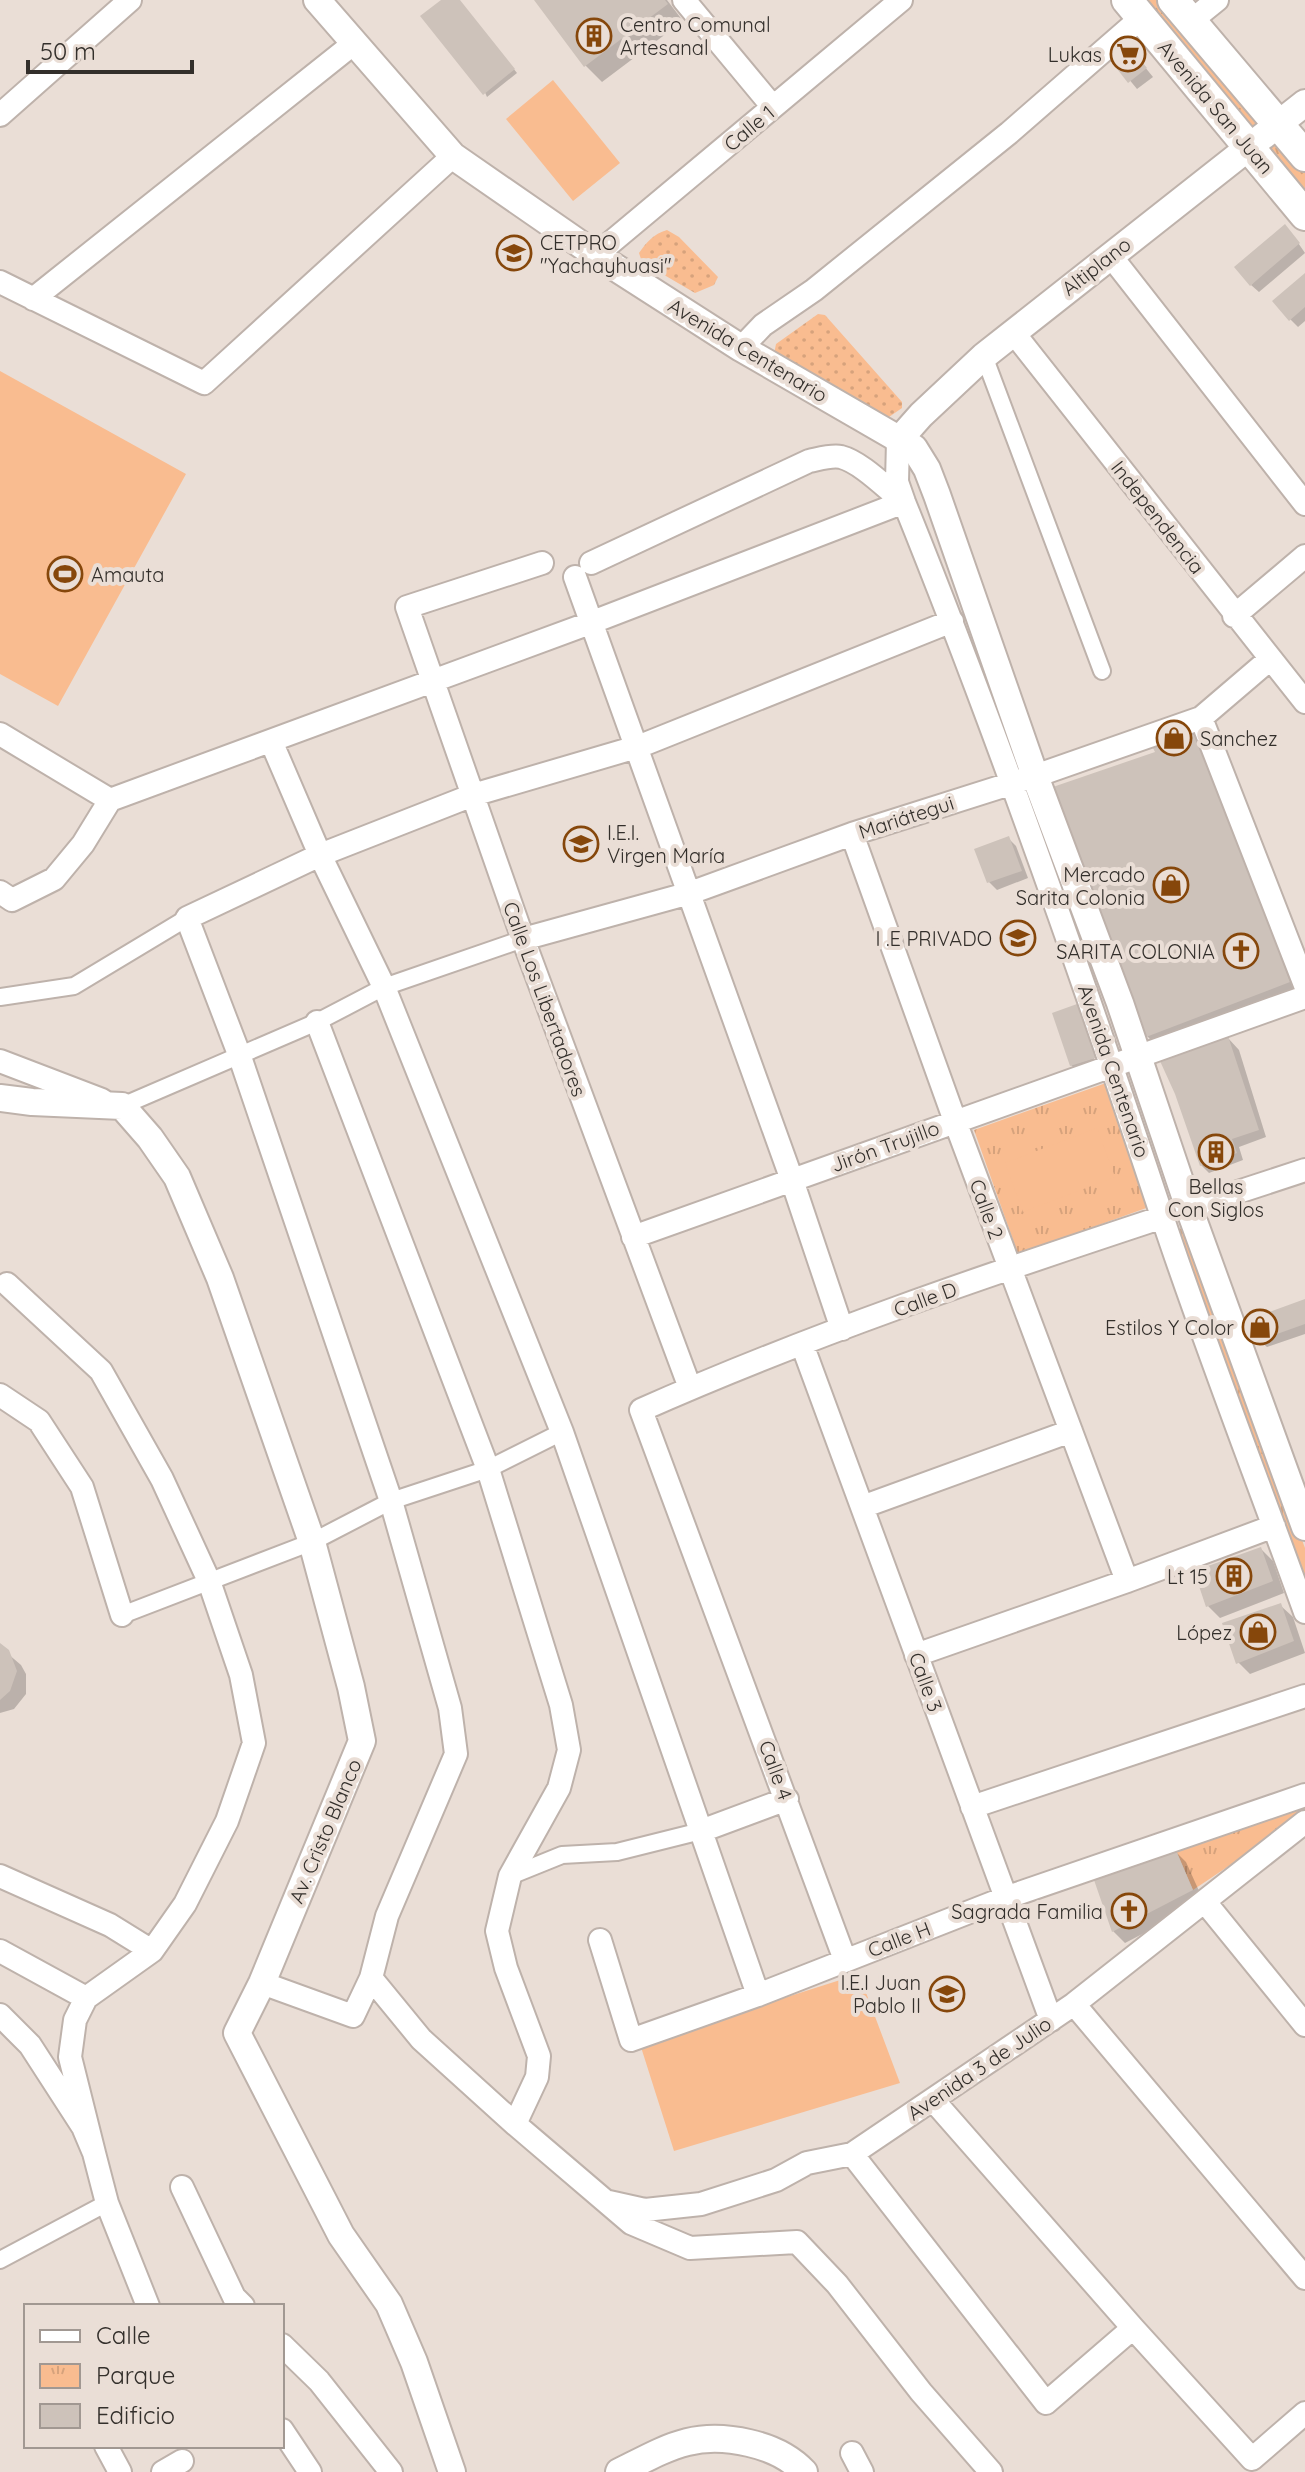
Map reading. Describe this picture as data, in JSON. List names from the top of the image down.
{
  "streets": {
    "main road": ["Avenida San Juan"],
    "street": [
      "Calle 1",
      "Altiplano",
      "Avenida Centenario",
      "Independencia",
      "Mariátegui",
      "Calle Los Libertadores",
      "Jirón Trujillo",
      "Calle 2",
      "Calle D",
      "Calle 3",
      "Calle 4",
      "Av. Cristo Blanco",
      "Calle H",
      "Avenida 3 de Julio"
    ]
  },
  "crossings": [
    ["Avenida San Juan", "Altiplano"],
    ["Calle 1", "Avenida Centenario"],
    ["Altiplano", "Avenida Centenario"],
    ["Altiplano", "Independencia"],
    ["Avenida Centenario", "Mariátegui"],
    ["Avenida Centenario", "Jirón Trujillo"],
    ["Avenida Centenario", "Calle D"],
    ["Independencia", "Mariátegui"],
    ["Mariátegui", "Calle Los Libertadores"],
    ["Mariátegui", "Calle 2"],
    ["Calle Los Libertadores", "Jirón Trujillo"],
    ["Calle Los Libertadores", "Calle D"],
    ["Calle Los Libertadores", "Calle 4"],
    ["Jirón Trujillo", "Calle 2"],
    ["Calle 2", "Calle D"],
    ["Calle D", "Calle 3"],
    ["Calle D", "Calle 4"],
    ["Calle 3", "Calle H"],
    ["Calle 3", "Avenida 3 de Julio"],
    ["Calle 4", "Calle H"]
  ],
  "places": {
    "building": ["Centro Comunal Artesanal", "Bellas Con Siglos", "Lt 15"],
    "supermarket": ["Lukas"],
    "school or university": [
      "CETPRO \"Yachayhuasi\"",
      "I.E.I. Virgen María",
      "I .E PRIVADO",
      "I.E.I Juan Pablo II"
    ],
    "sports": ["Amauta"],
    "shop": [
      "Sanchez",
      "Mercado Sarita Colonia",
      "Estilos Y Color",
      "López"
    ],
    "church": ["SARITA COLONIA", "Sagrada Familia"]
  },
  "legend": ["Calle", "Parque", "Edificio"],
  "scale_bar": "50 m"
}
